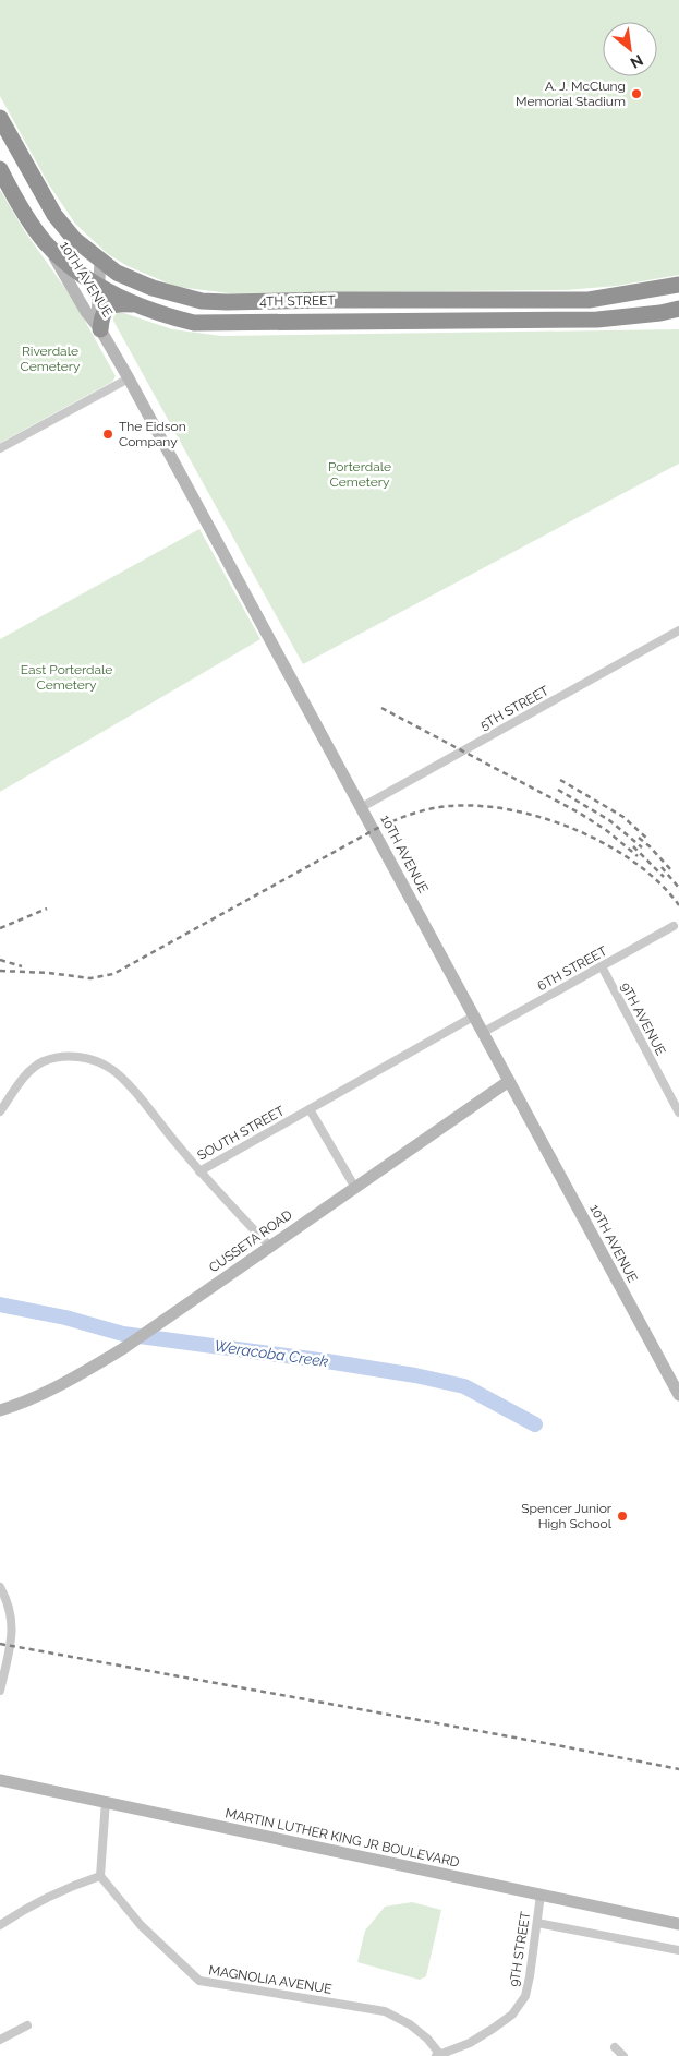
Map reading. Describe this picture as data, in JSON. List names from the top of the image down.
{
  "streets": {
    "highway": ["4TH STREET"],
    "main road": ["10TH AVENUE", "CUSSETA ROAD", "MARTIN LUTHER KING JR BOULEVARD"],
    "street": [
      "5TH STREET",
      "6TH STREET",
      "9TH AVENUE",
      "SOUTH STREET",
      "9TH STREET",
      "MAGNOLIA AVENUE"
    ]
  },
  "crossings": [
    ["10TH AVENUE", "4TH STREET"],
    ["10TH AVENUE", "5TH STREET"],
    ["10TH AVENUE", "6TH STREET"],
    ["10TH AVENUE", "SOUTH STREET"],
    ["10TH AVENUE", "CUSSETA ROAD"],
    ["6TH STREET", "9TH AVENUE"],
    ["MARTIN LUTHER KING JR BOULEVARD", "9TH STREET"],
    ["9TH STREET", "MAGNOLIA AVENUE"]
  ],
  "water": ["Weracoba Creek"],
  "parks": ["Riverdale Cemetery", "Porterdale Cemetery", "East Porterdale Cemetery"],
  "places": ["A. J. McClung Memorial Stadium", "The Eidson Company", "Spencer Junior High School"],
  "north": "bottom right"
}
